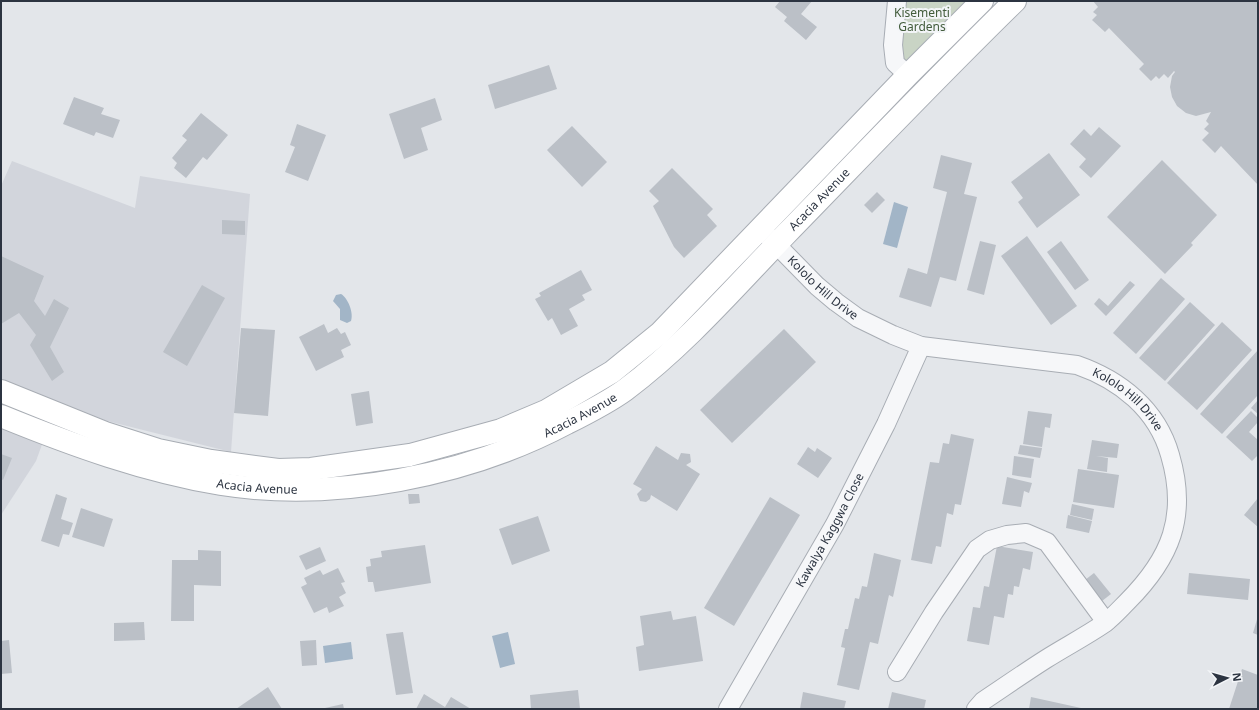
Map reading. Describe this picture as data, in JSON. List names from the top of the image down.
{
  "streets": {
    "main road": ["Acacia Avenue"],
    "street": ["Kololo Hill Drive", "Kawalya Kaggwa Close"]
  },
  "crossings": [
    ["Acacia Avenue", "Kololo Hill Drive"],
    ["Kololo Hill Drive", "Kawalya Kaggwa Close"]
  ],
  "parks": ["Kisementi Gardens"],
  "north": "right"
}
